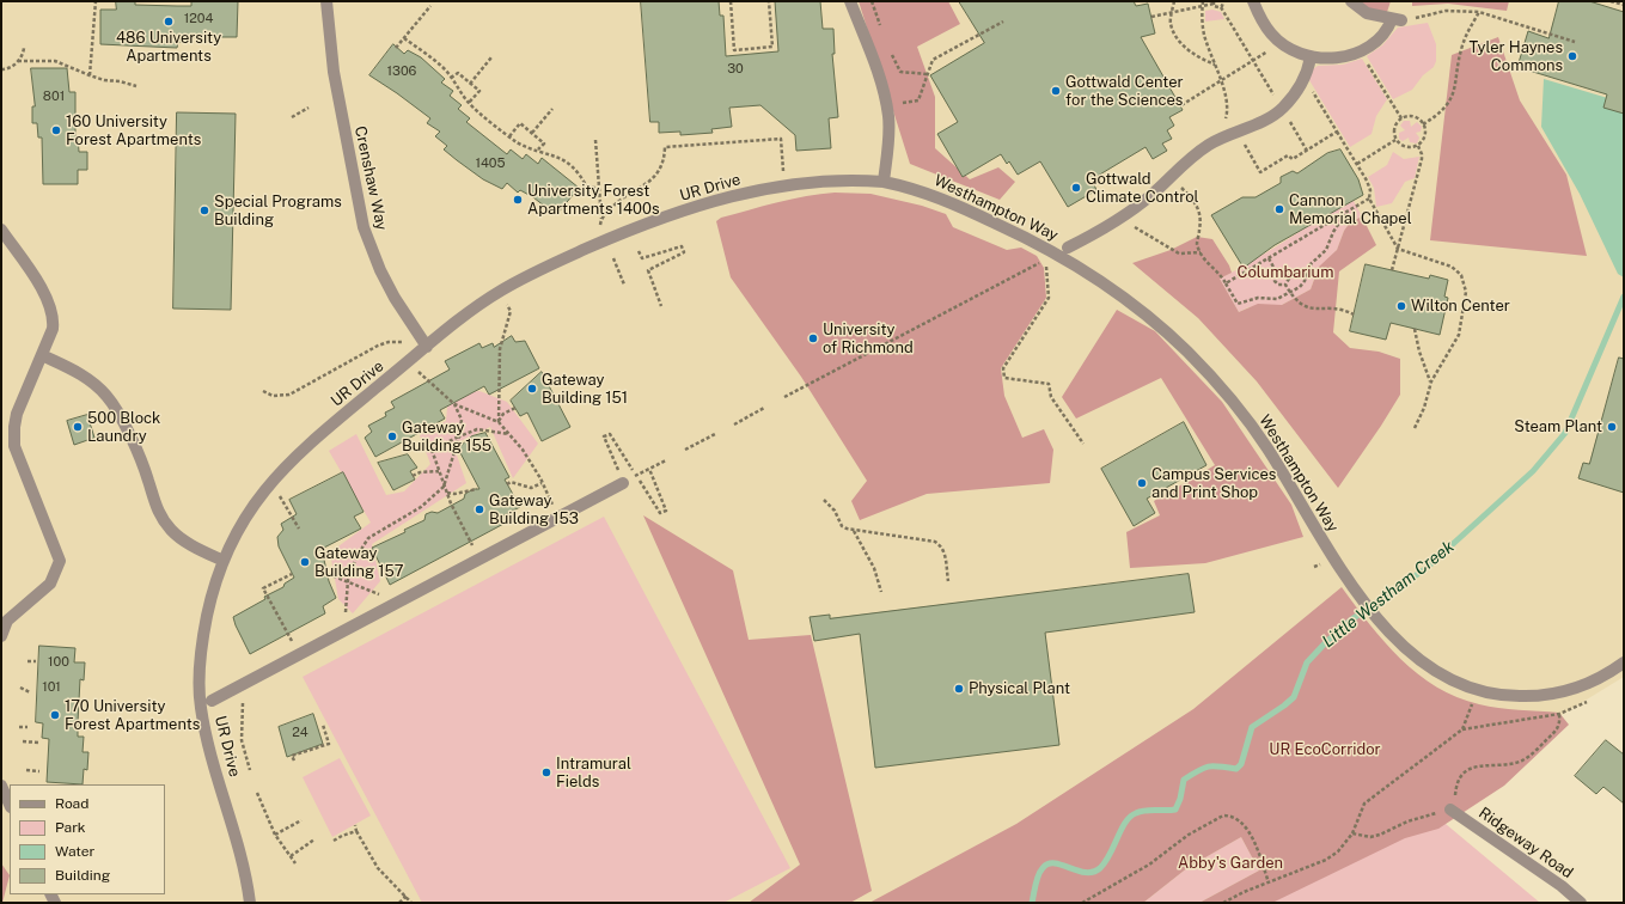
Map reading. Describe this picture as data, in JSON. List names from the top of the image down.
{
  "streets": {
    "street": [
      "Crenshaw Way",
      "UR Drive",
      "Westhampton Way",
      "Ridgeway Road"
    ]
  },
  "crossings": [
    ["Crenshaw Way", "UR Drive"],
    ["UR Drive", "Westhampton Way"]
  ],
  "water": ["Little Westham Creek"],
  "parks": ["Columbarium", "UR EcoCorridor", "Abby's Garden"],
  "places": [
    "486 University Apartments",
    "Tyler Haynes Commons",
    "Gottwald Center for the Sciences",
    "160 University Forest Apartments",
    "Gottwald Climate Control",
    "University Forest Apartments 1400s",
    "Cannon Memorial Chapel",
    "Special Programs Building",
    "Wilton Center",
    "University of Richmond",
    "Gateway Building 151",
    "500 Block Laundry",
    "Steam Plant",
    "Gateway Building 155",
    "Campus Services and Print Shop",
    "Gateway Building 153",
    "Gateway Building 157",
    "Physical Plant",
    "170 University Forest Apartments",
    "Intramural Fields"
  ],
  "house_numbers": [
    "1204",
    "30",
    "1306",
    "801",
    "1405",
    "100",
    "101",
    "24"
  ],
  "legend": [
    "Road",
    "Park",
    "Water",
    "Building"
  ]
}
